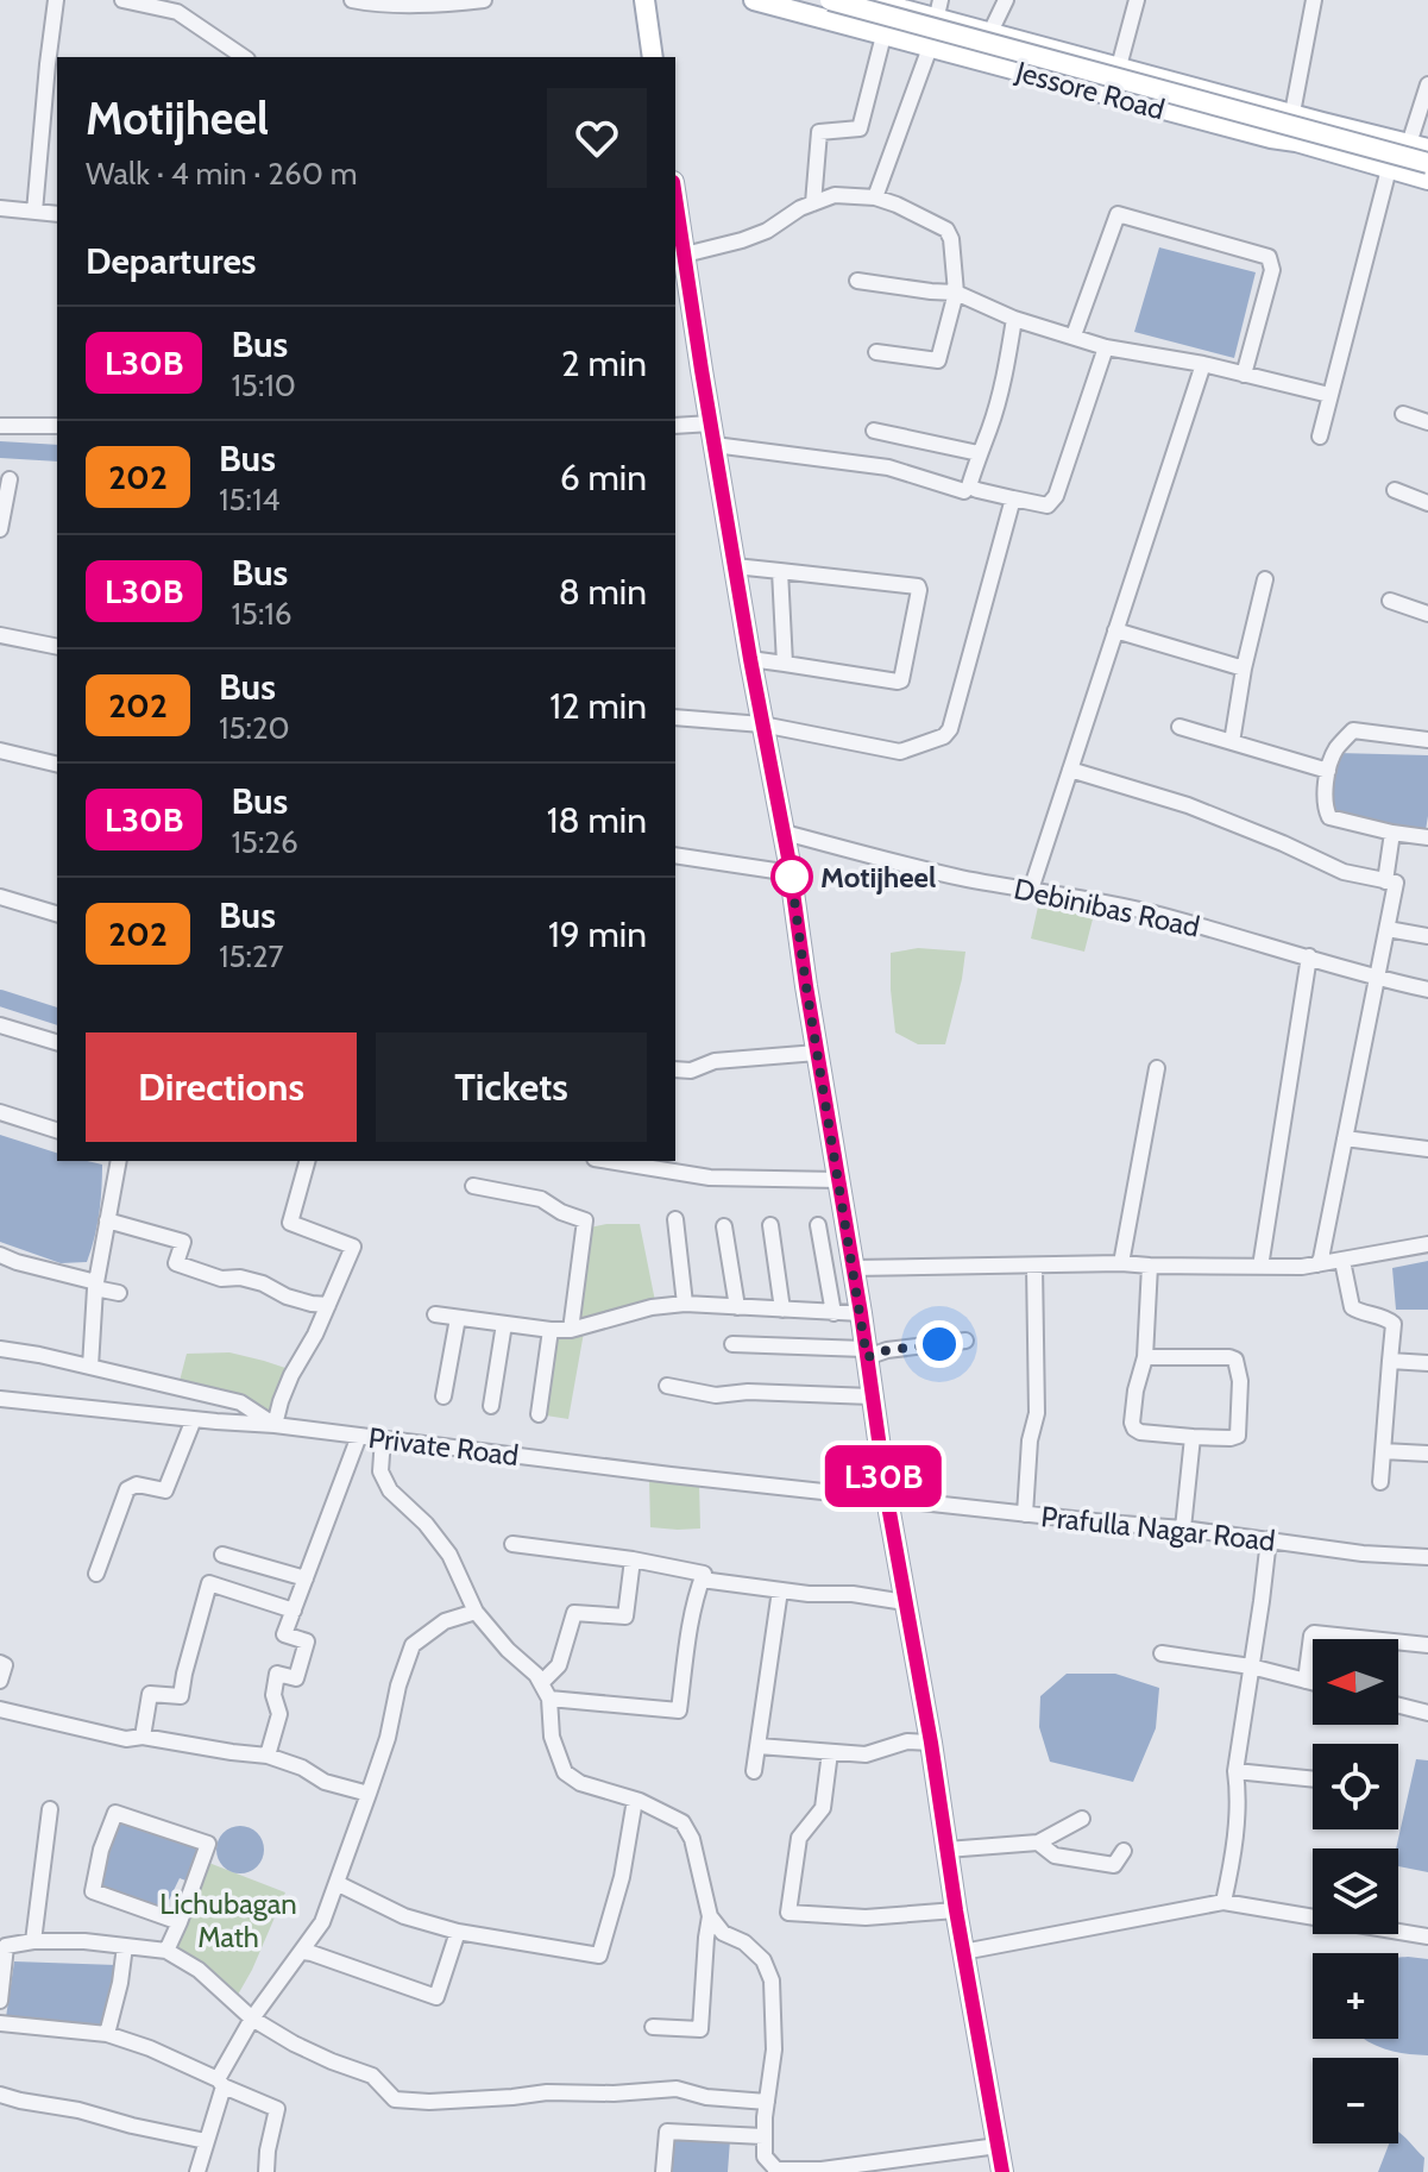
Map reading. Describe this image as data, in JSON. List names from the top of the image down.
{
  "streets": {
    "main road": ["Jessore Road"],
    "street": ["Debinibas Road", "Private Road", "Prafulla Nagar Road"]
  },
  "crossings": [
    ["Private Road", "Prafulla Nagar Road"]
  ],
  "parks": ["Lichubagan Math"],
  "places": ["Motijheel"],
  "lines": ["bus line L30B"],
  "north": "left",
  "page": {
    "on_map": "L30B",
    "heading": [
      ["Motijheel", "Walk · 4 min · 260 m"],
      "Departures"
    ],
    "list": [
      {
        "mark": "L30B",
        "name": "Bus",
        "note": "15:10",
        "value": "2 min"
      },
      {
        "mark": "202",
        "name": "Bus",
        "note": "15:14",
        "value": "6 min"
      },
      {
        "mark": "L30B",
        "name": "Bus",
        "note": "15:16",
        "value": "8 min"
      },
      {
        "mark": "202",
        "name": "Bus",
        "note": "15:20",
        "value": "12 min"
      },
      {
        "mark": "L30B",
        "name": "Bus",
        "note": "15:26",
        "value": "18 min"
      },
      {
        "mark": "202",
        "name": "Bus",
        "note": "15:27",
        "value": "19 min"
      }
    ],
    "buttons": ["Directions", "Tickets"],
    "map_buttons": ["+", "−"]
  }
}
